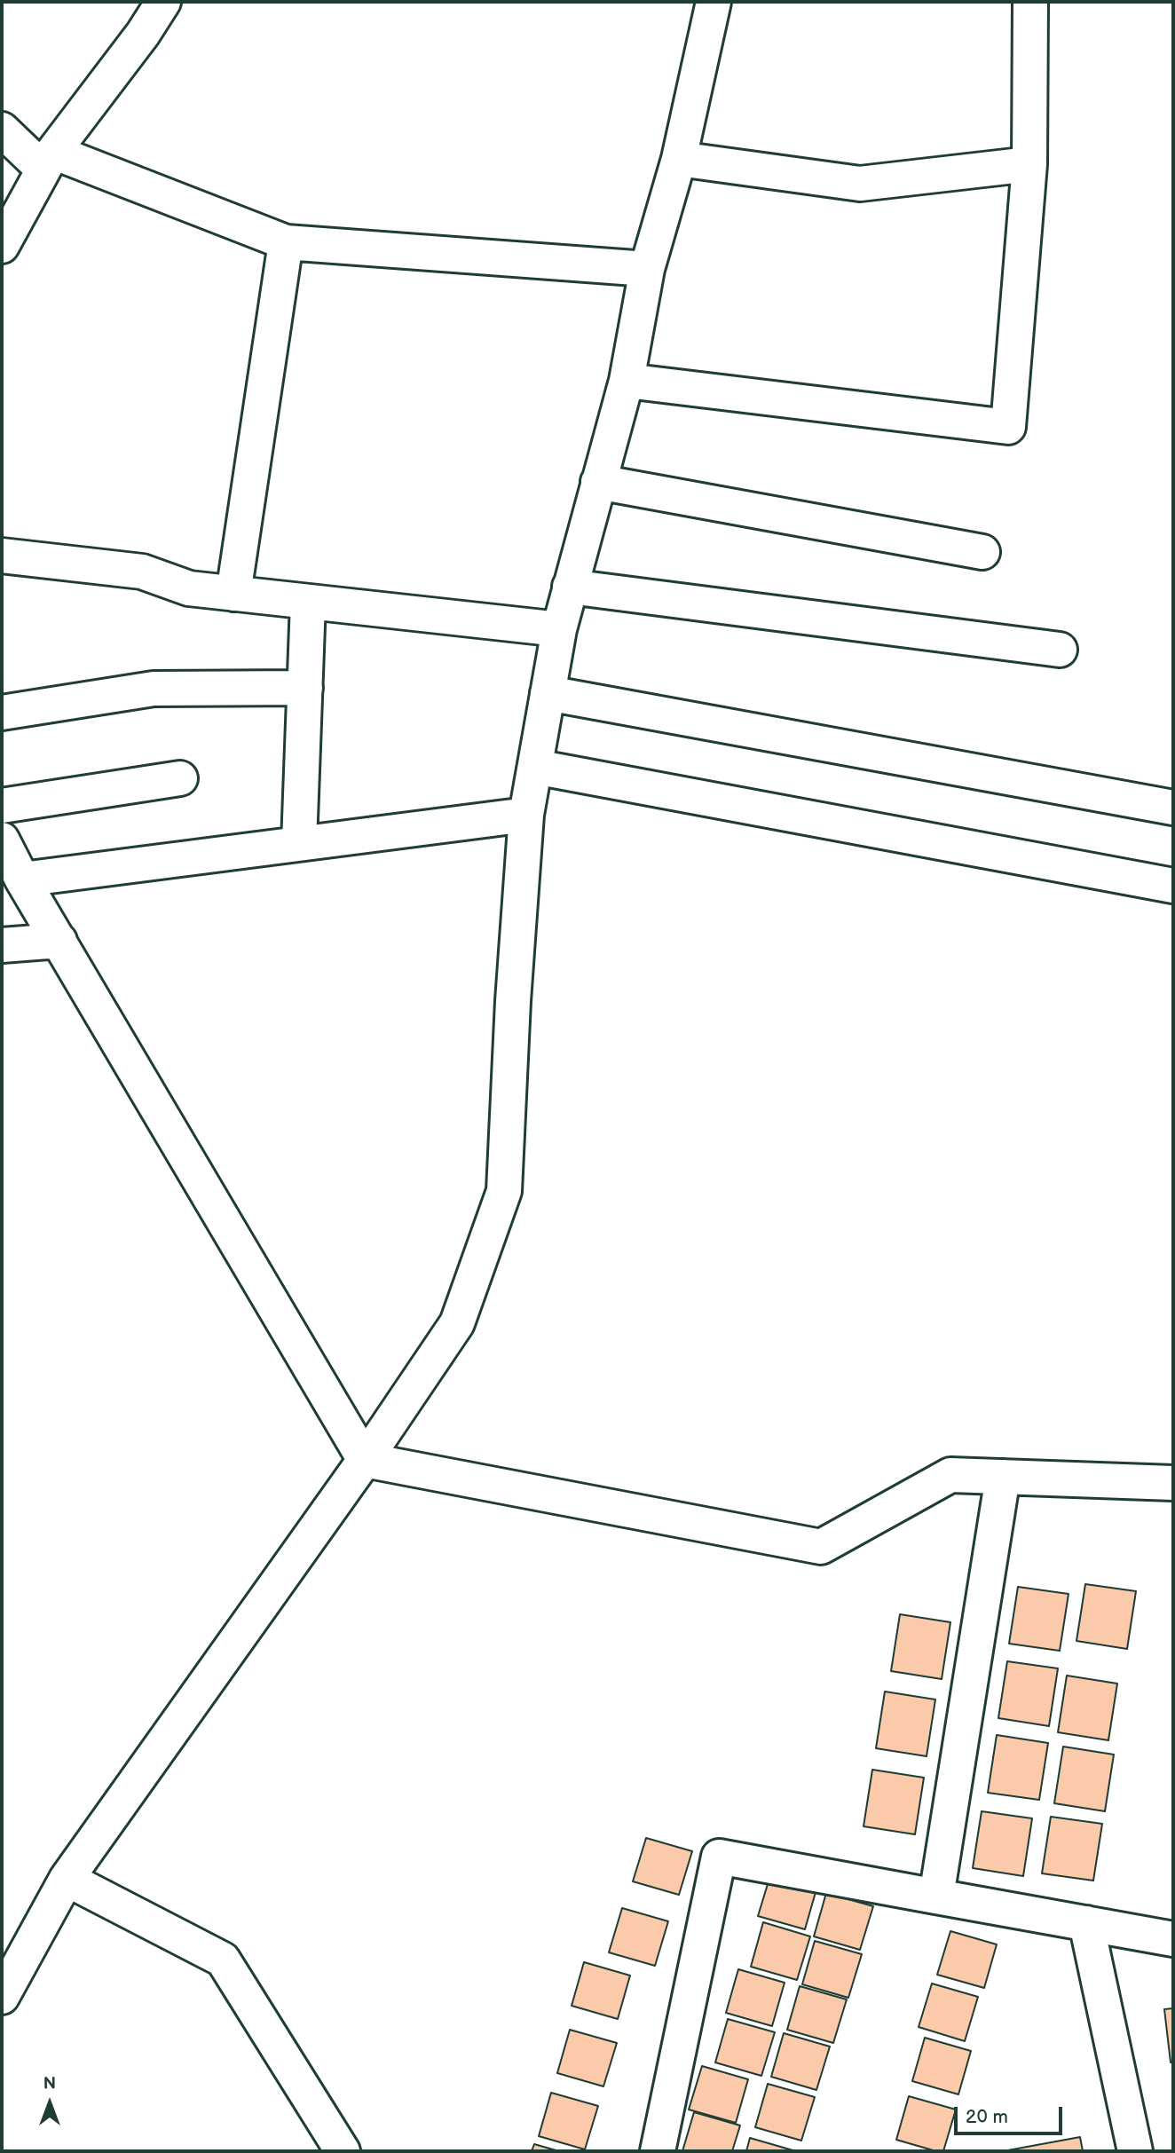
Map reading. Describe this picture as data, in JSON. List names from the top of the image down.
{
  "scale_bar": "20 m",
  "north": "top"
}
